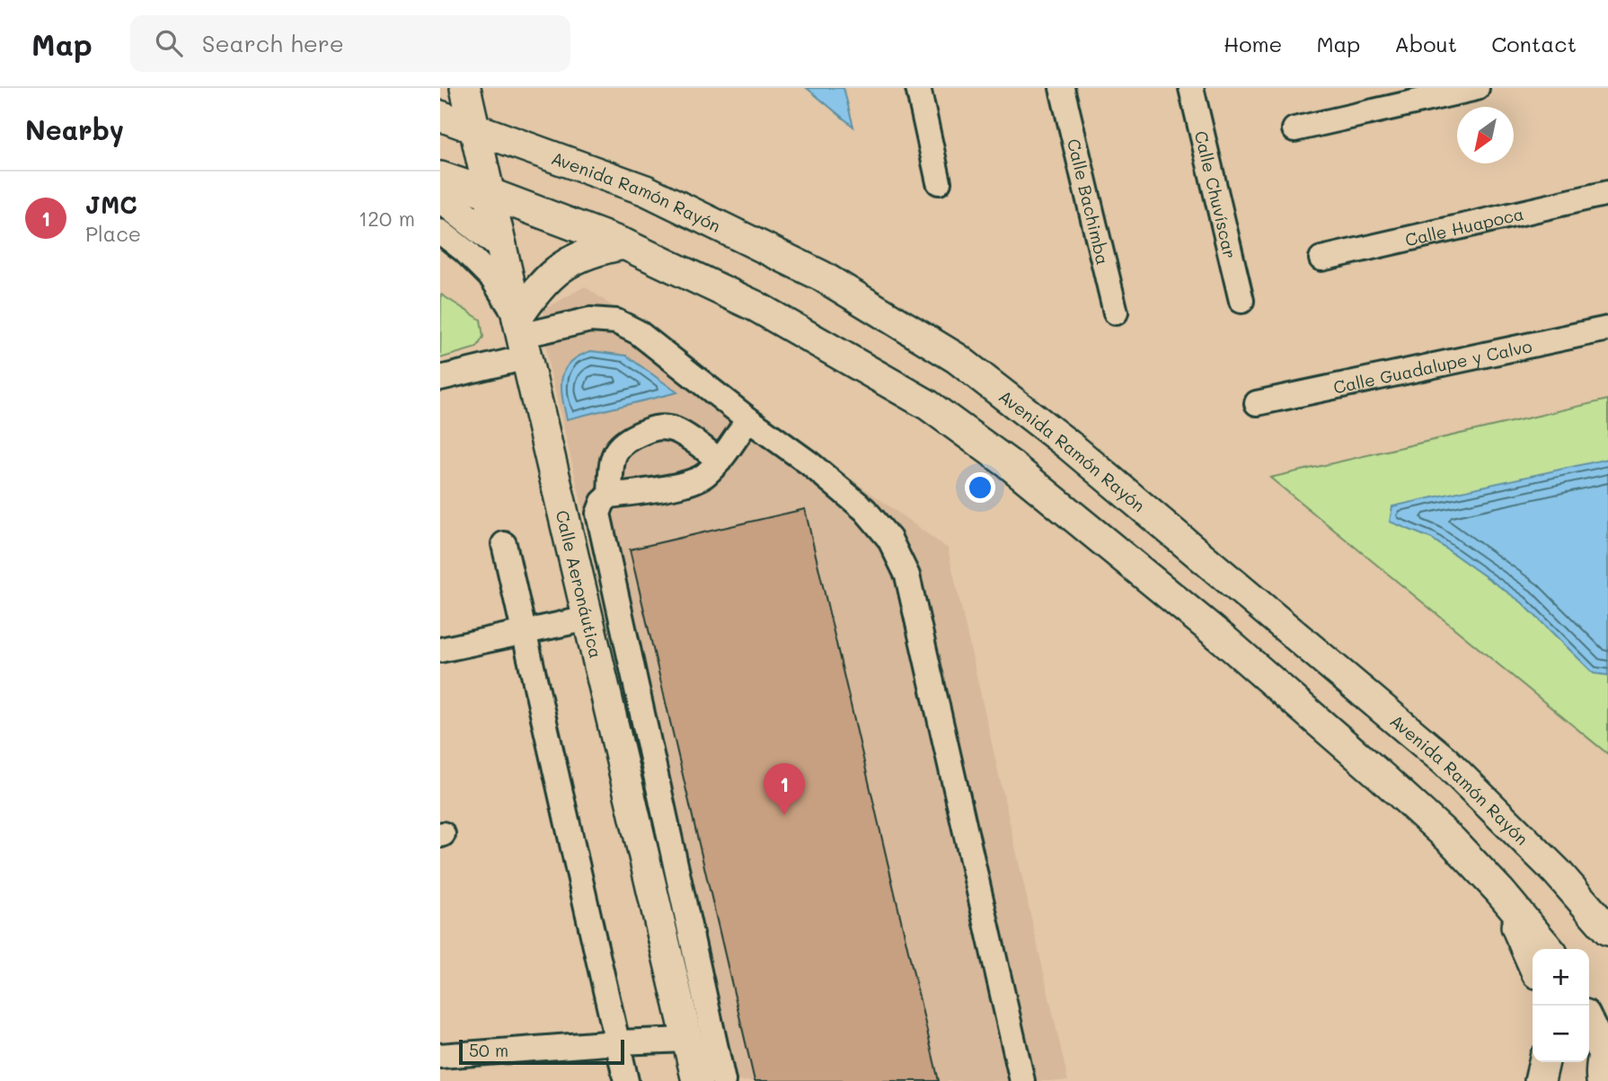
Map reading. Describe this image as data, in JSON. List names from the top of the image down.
{
  "streets": {
    "main road": ["Avenida Ramón Rayón", "Calle Aeronáutica"],
    "street": [
      "Calle Chuvíscar",
      "Calle Bachimba",
      "Calle Huapoca",
      "Calle Guadalupe y Calvo"
    ]
  },
  "crossings": [
    ["Avenida Ramón Rayón", "Calle Aeronáutica"]
  ],
  "scale_bar": "50 m",
  "north": "bottom left",
  "page": {
    "header": "Map",
    "search": "Search here",
    "nav": [
      "Home",
      "Map",
      "About",
      "Contact"
    ],
    "heading": "Nearby",
    "list": [
      {
        "mark": "1",
        "name": "JMC",
        "note": "Place",
        "value": "120 m"
      }
    ],
    "pins": "1",
    "map_buttons": ["+", "−"],
    "scale": "50 m"
  }
}
